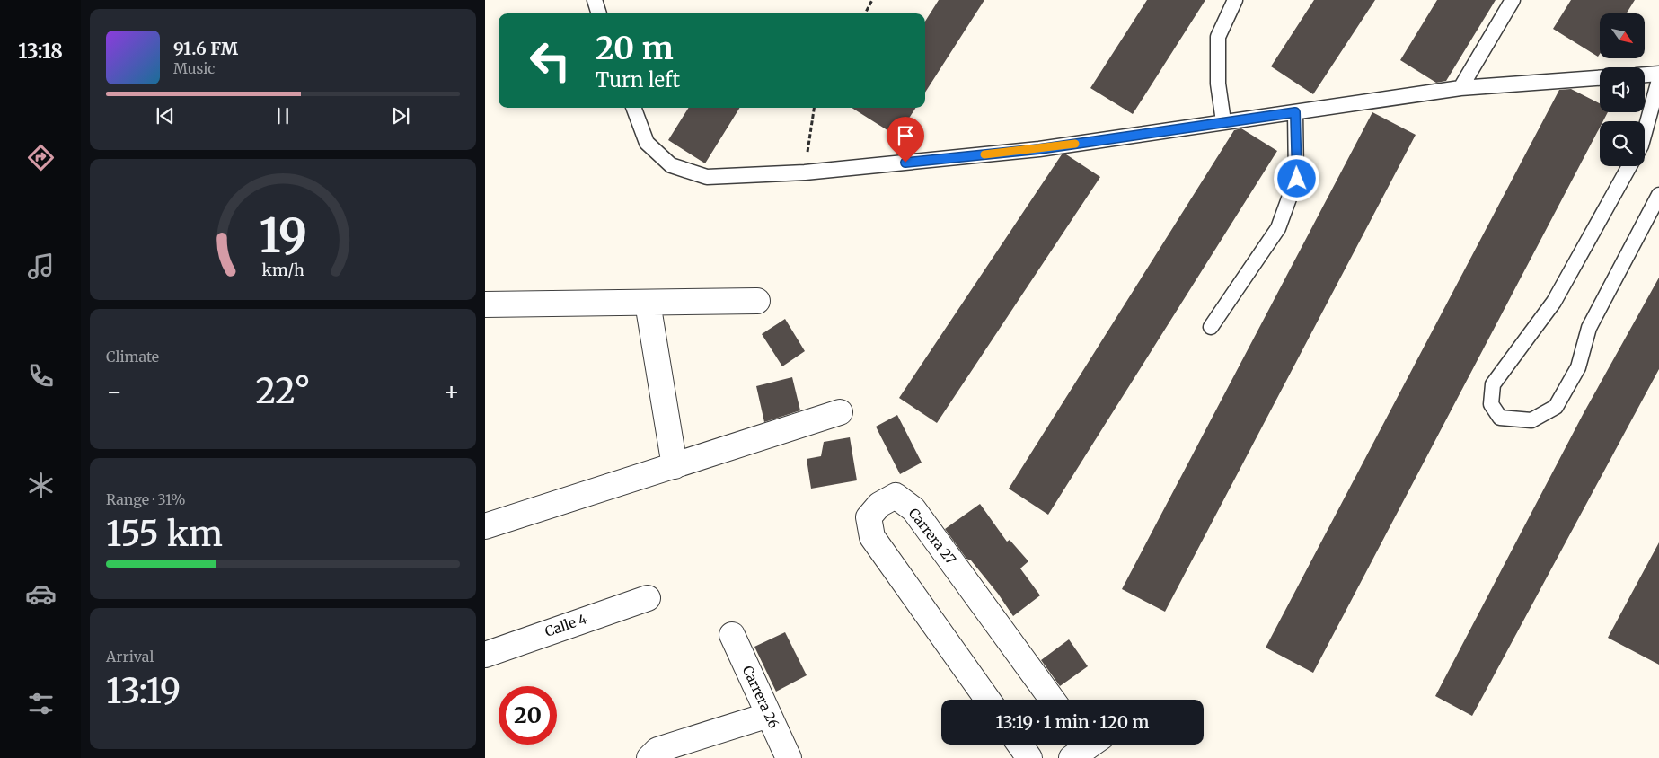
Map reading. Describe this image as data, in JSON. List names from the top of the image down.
{
  "streets": {
    "street": ["Carrera 27", "Calle 4", "Carrera 26"]
  },
  "north": "bottom right",
  "page": {
    "tabs": "13:18",
    "turn": ["20 m", "Turn left"],
    "song": ["91.6 FM", "Music"],
    "tile": [
      "Climate",
      ["Range · 31%", "155 km"],
      ["Arrival", "13:19"]
    ],
    "heat": ["−", "22°", "+"],
    "limit": "20",
    "trip": "13:19 · 1 min · 120 m",
    "gauge": ["19", "km/h"]
  }
}
